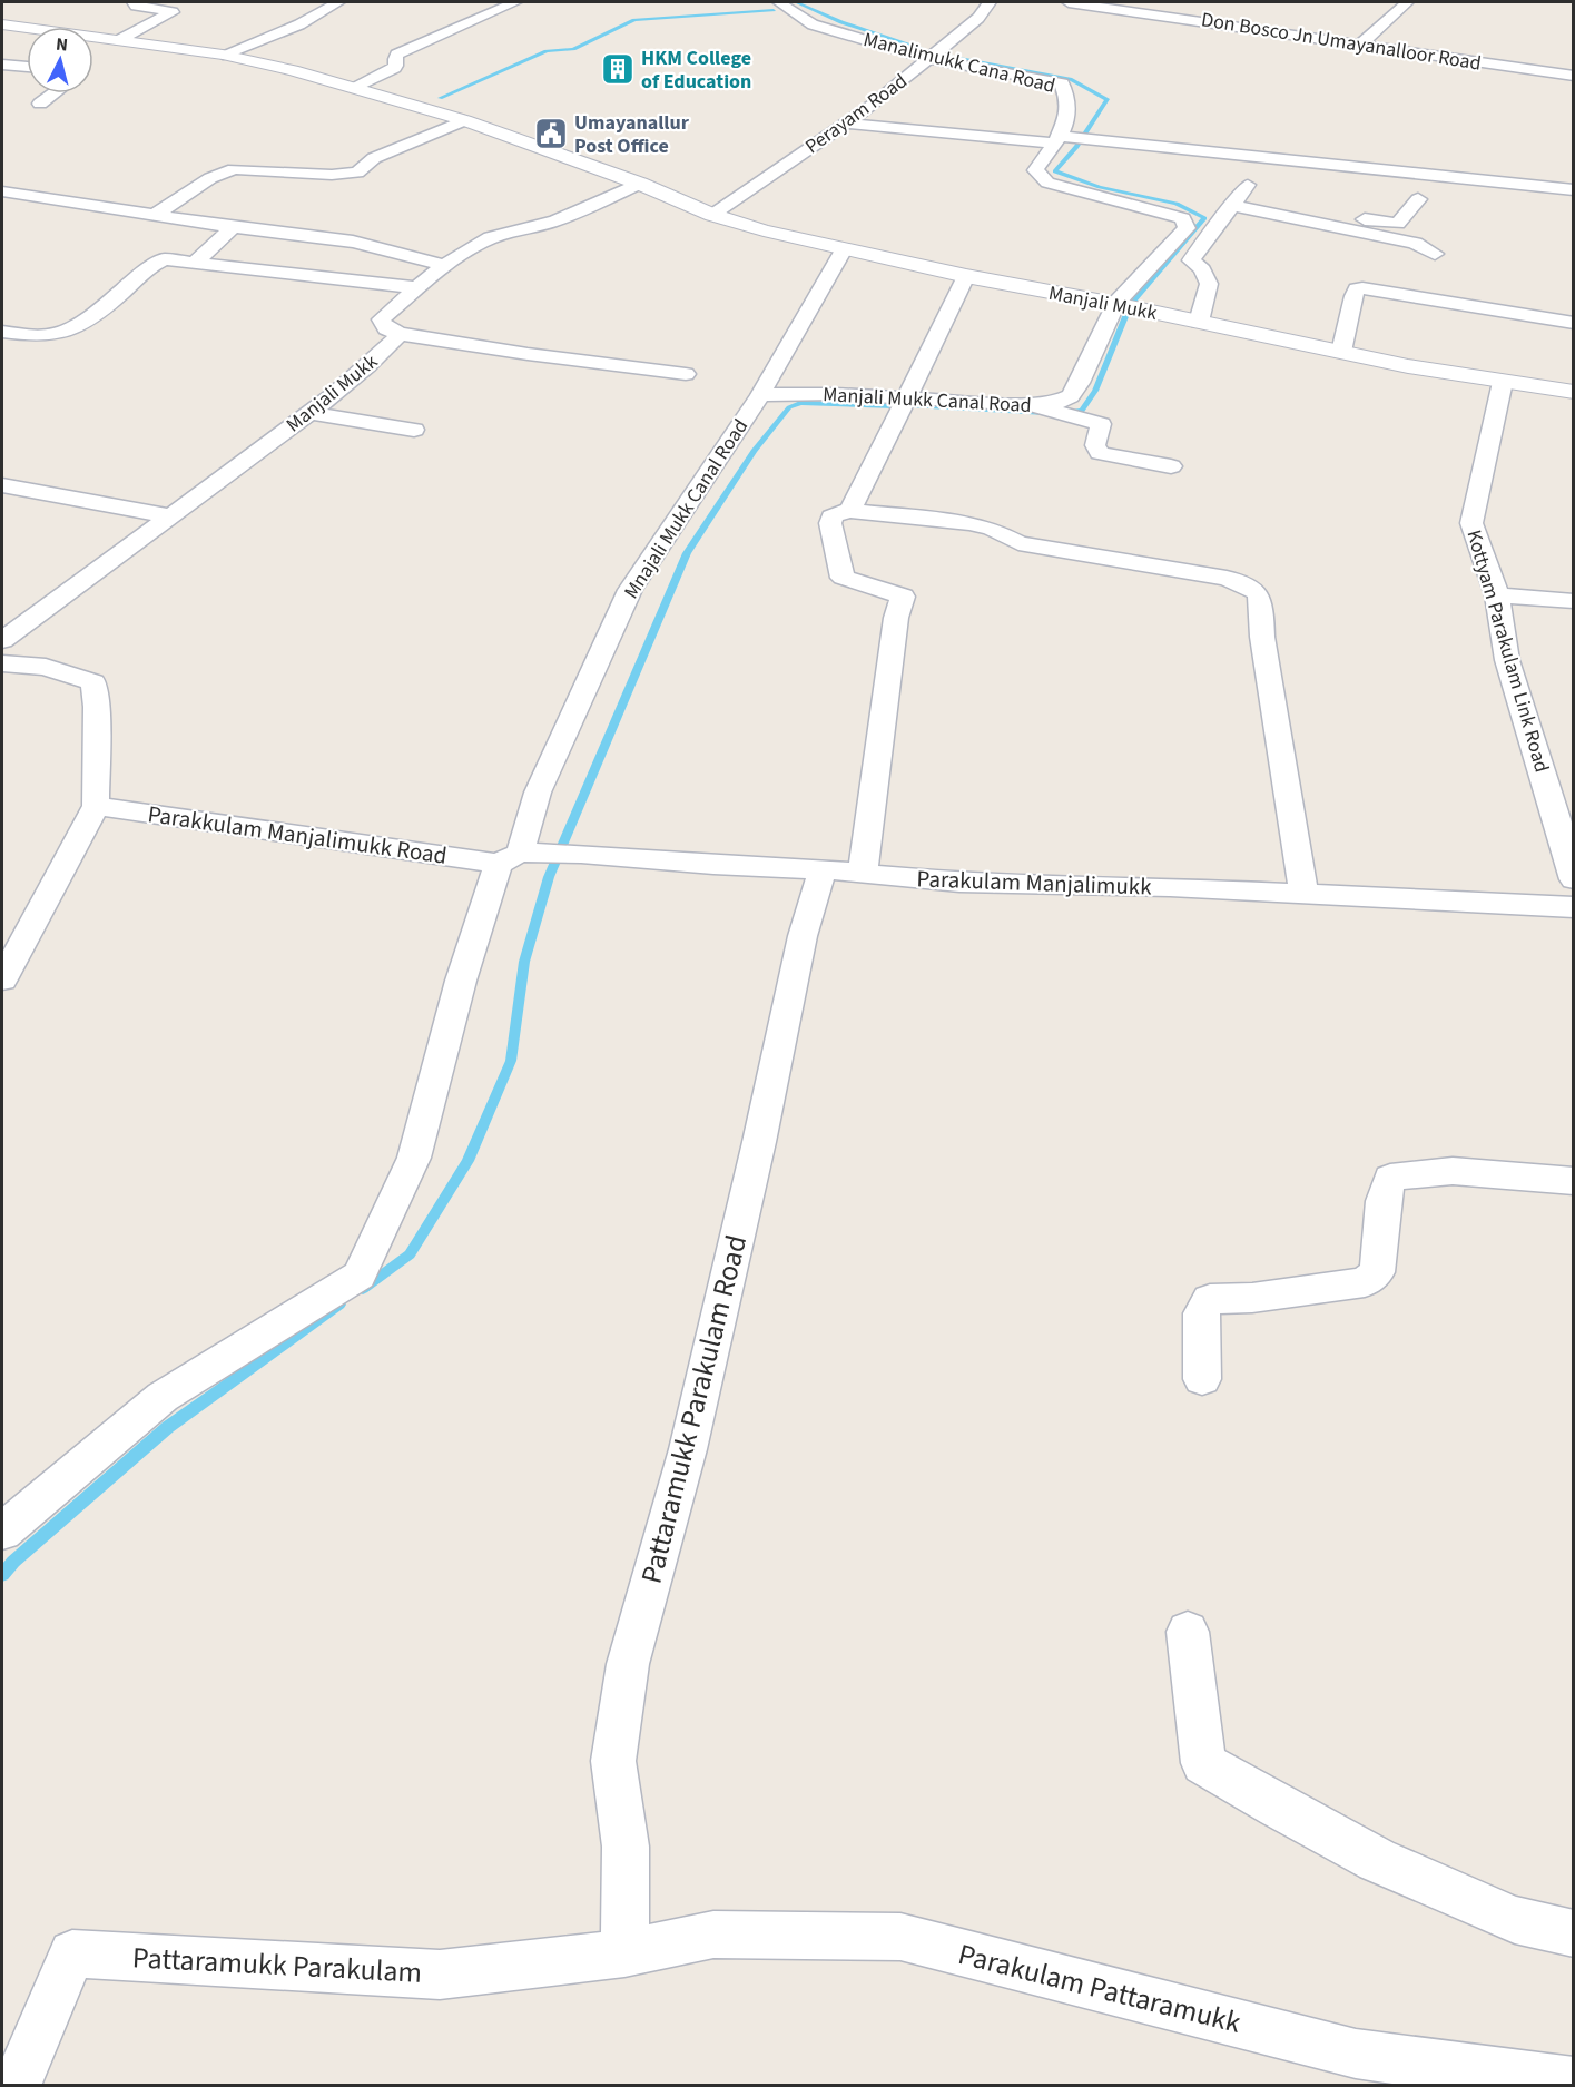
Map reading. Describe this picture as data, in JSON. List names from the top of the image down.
{
  "streets": {
    "street": [
      "Don Bosco Jn Umayanalloor Road",
      "Manalimukk Cana Road",
      "Perayam Road",
      "Manjali Mukk",
      "Manjali Mukk Canal Road",
      "Mnajali Mukk Canal Road",
      "Kottyam Parakulam Link Road",
      "Parakkulam Manjalimukk Road",
      "Parakulam Manjalimukk",
      "Pattaramukk Parakulam Road",
      "Pattaramukk Parakulam",
      "Parakulam Pattaramukk"
    ]
  },
  "crossings": [
    ["Manalimukk Cana Road", "Perayam Road"],
    ["Manalimukk Cana Road", "Manjali Mukk"],
    ["Manalimukk Cana Road", "Manjali Mukk Canal Road"],
    ["Perayam Road", "Manjali Mukk"],
    ["Manjali Mukk", "Manjali Mukk Canal Road"],
    ["Manjali Mukk", "Mnajali Mukk Canal Road"],
    ["Manjali Mukk", "Kottyam Parakulam Link Road"],
    ["Manjali Mukk Canal Road", "Mnajali Mukk Canal Road"],
    ["Mnajali Mukk Canal Road", "Parakkulam Manjalimukk Road"],
    ["Mnajali Mukk Canal Road", "Parakulam Manjalimukk"],
    ["Parakkulam Manjalimukk Road", "Parakulam Manjalimukk"],
    ["Parakulam Manjalimukk", "Pattaramukk Parakulam Road"],
    ["Pattaramukk Parakulam Road", "Pattaramukk Parakulam"],
    ["Pattaramukk Parakulam Road", "Parakulam Pattaramukk"],
    ["Pattaramukk Parakulam", "Parakulam Pattaramukk"]
  ],
  "places": {
    "building": ["HKM College of Education"],
    "public building": ["Umayanallur Post Office"]
  },
  "north": "top"
}
